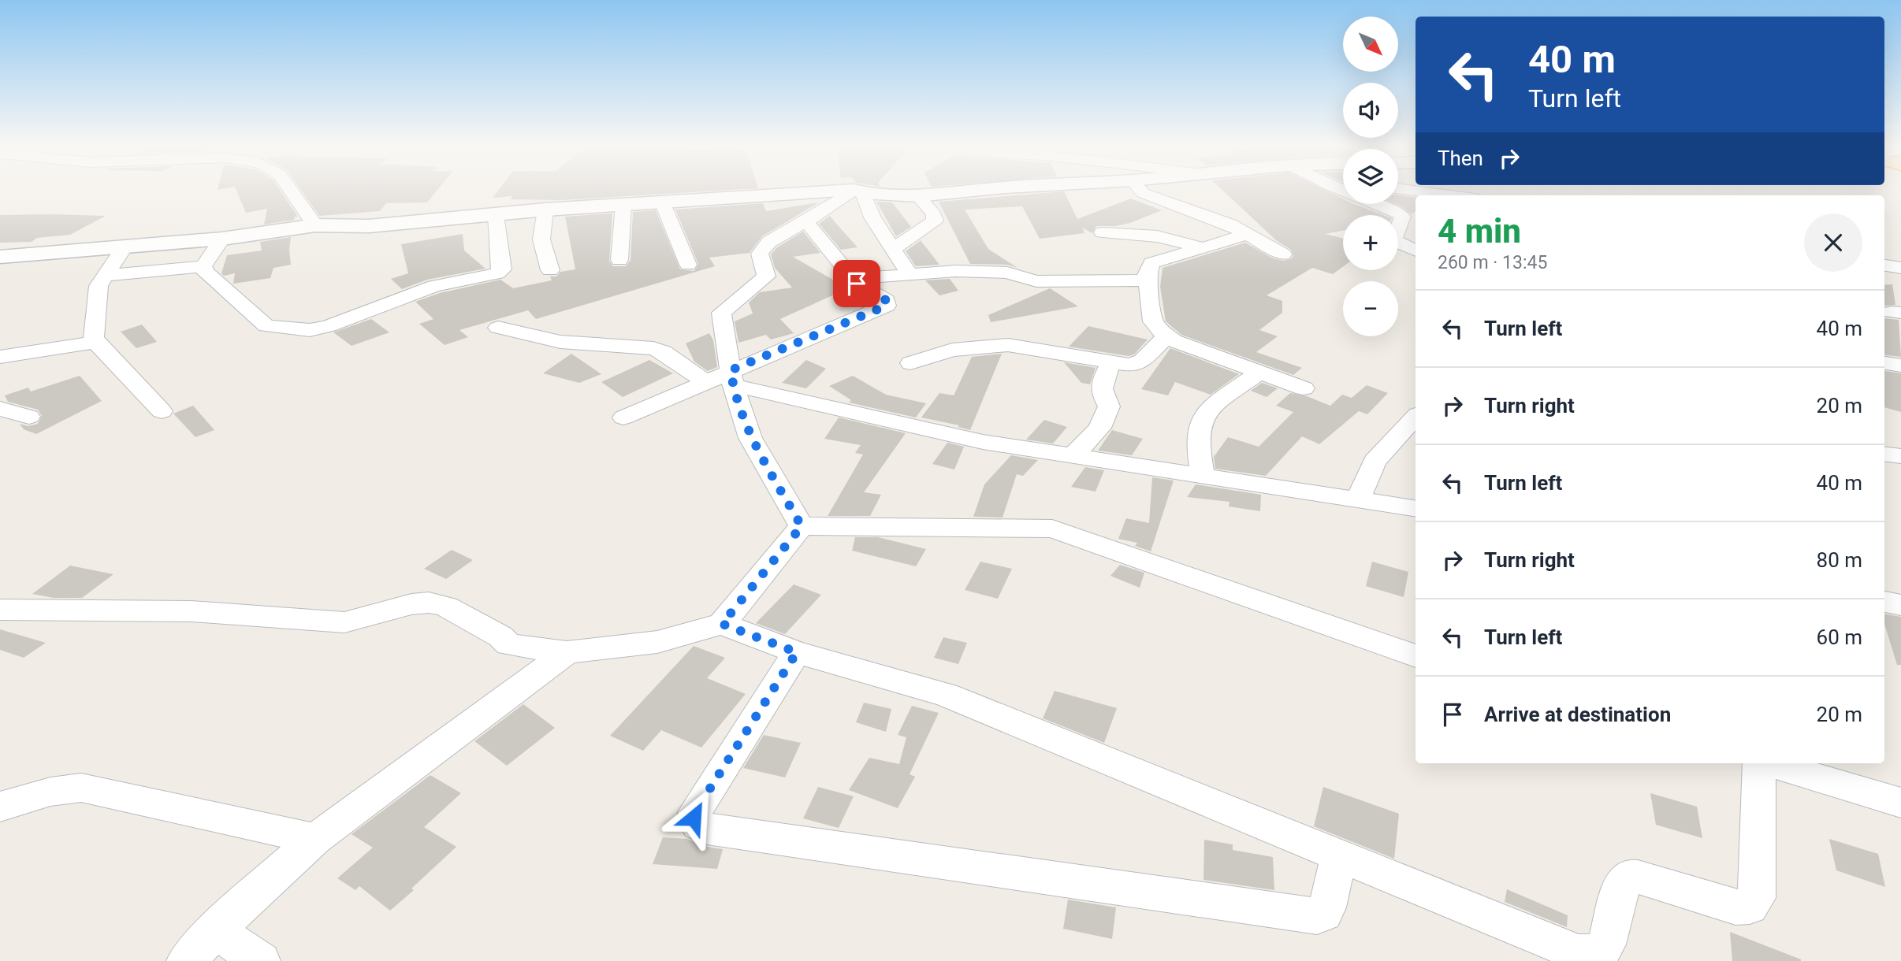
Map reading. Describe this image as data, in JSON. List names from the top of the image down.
{
  "north": "bottom right",
  "page": {
    "map_buttons": ["+", "−"],
    "turn": ["40 m", "Turn left"],
    "then": "Then",
    "heading": ["4 min", "260 m · 13:45"],
    "list": [
      {
        "name": "Turn left",
        "value": "40 m"
      },
      {
        "name": "Turn right",
        "value": "20 m"
      },
      {
        "name": "Turn left",
        "value": "40 m"
      },
      {
        "name": "Turn right",
        "value": "80 m"
      },
      {
        "name": "Turn left",
        "value": "60 m"
      },
      {
        "name": "Arrive at destination",
        "value": "20 m"
      }
    ]
  }
}
